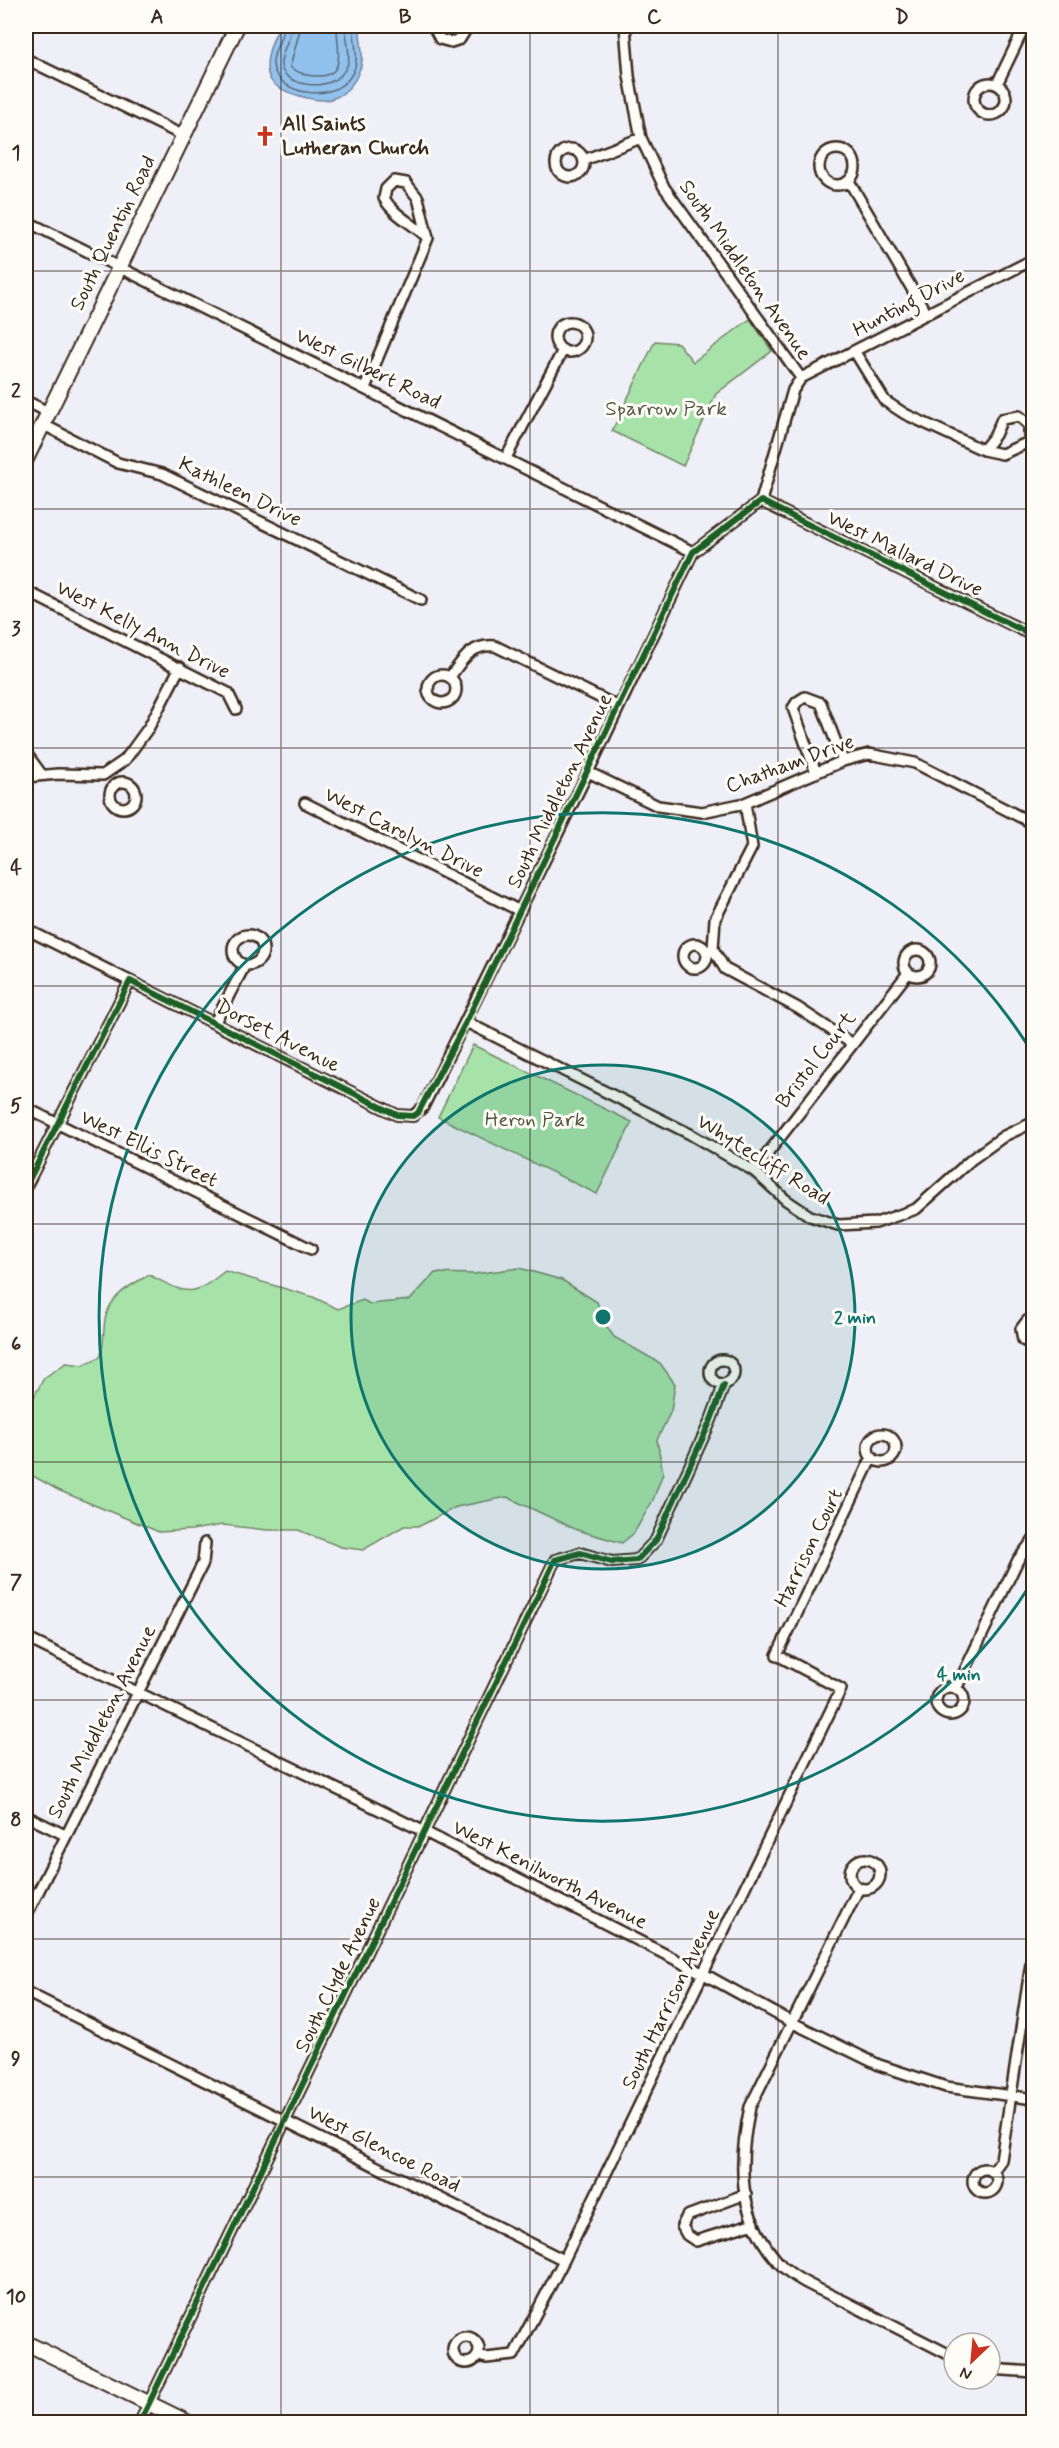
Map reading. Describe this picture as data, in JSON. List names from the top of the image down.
{
  "streets": {
    "main road": ["South Quentin Road"],
    "street": [
      "South Middleton Avenue",
      "Hunting Drive",
      "West Gilbert Road",
      "Kathleen Drive",
      "West Mallard Drive",
      "West Kelly Ann Drive",
      "Chatham Drive",
      "West Carolyn Drive",
      "Dorset Avenue",
      "Bristol Court",
      "West Ellis Street",
      "Whytecliff Road",
      "Harrison Court",
      "West Kenilworth Avenue",
      "South Clyde Avenue",
      "South Harrison Avenue",
      "West Glencoe Road"
    ]
  },
  "crossings": [
    ["South Quentin Road", "West Gilbert Road"],
    ["South Quentin Road", "Kathleen Drive"],
    ["South Middleton Avenue", "Hunting Drive"],
    ["South Middleton Avenue", "West Gilbert Road"],
    ["South Middleton Avenue", "West Mallard Drive"],
    ["South Middleton Avenue", "Chatham Drive"],
    ["South Middleton Avenue", "West Carolyn Drive"],
    ["South Middleton Avenue", "Dorset Avenue"],
    ["South Middleton Avenue", "Whytecliff Road"],
    ["South Middleton Avenue", "West Kenilworth Avenue"],
    ["Bristol Court", "Whytecliff Road"],
    ["Harrison Court", "South Harrison Avenue"],
    ["West Kenilworth Avenue", "South Clyde Avenue"],
    ["West Kenilworth Avenue", "South Harrison Avenue"],
    ["South Clyde Avenue", "West Glencoe Road"],
    ["South Harrison Avenue", "West Glencoe Road"]
  ],
  "parks": ["Sparrow Park", "Heron Park"],
  "places": {
    "church": ["All Saints Lutheran Church"]
  },
  "north": "bottom left",
  "grid": {
    "columns": [
      "A",
      "B",
      "C",
      "D"
    ],
    "rows": [
      "1",
      "2",
      "3",
      "4",
      "5",
      "6",
      "7",
      "8",
      "9",
      "10"
    ]
  },
  "rings": ["2 min", "4 min"]
}
